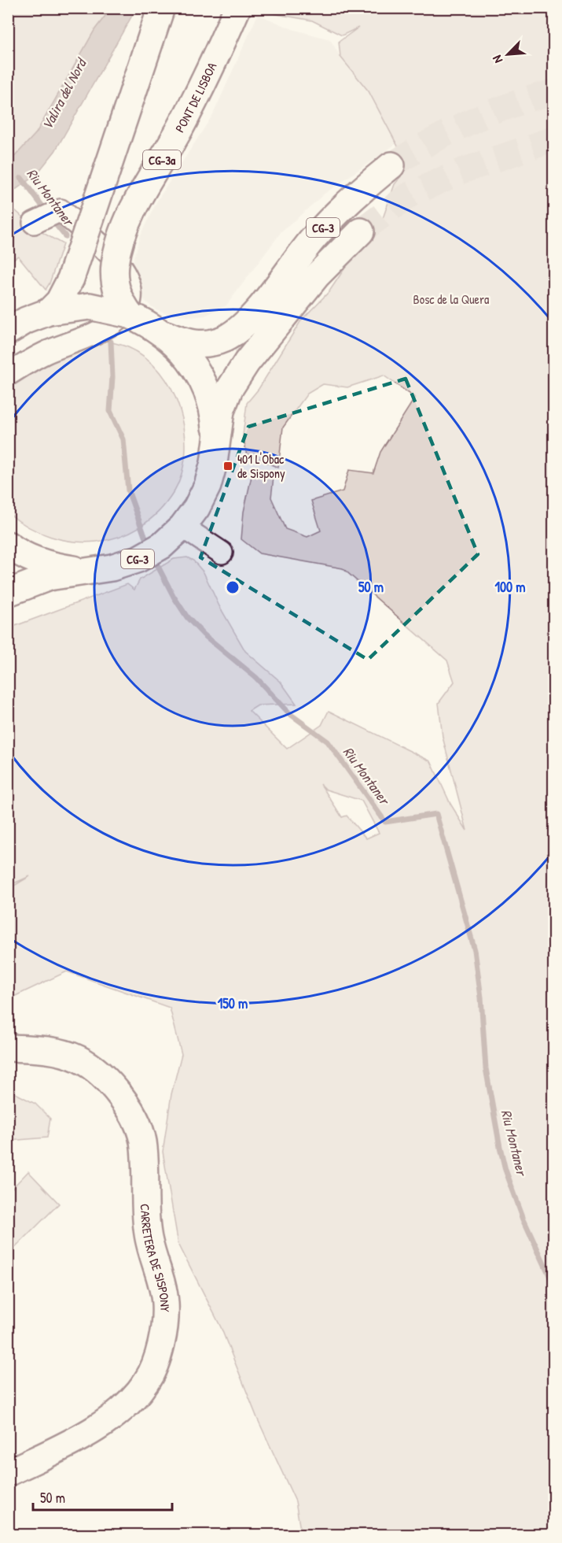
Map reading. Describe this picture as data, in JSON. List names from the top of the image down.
{
  "streets": {
    "main road": [
      "PONT DE LISBOA",
      "CG-3a",
      "CG-3",
      "CARRETERA DE SISPONY"
    ]
  },
  "crossings": [
    ["PONT DE LISBOA", "CG-3"]
  ],
  "water": ["Valira del Nord", "Riu Montaner"],
  "parks": ["Bosc de la Quera"],
  "places": {
    "transit": ["401 L'Obac de Sispony"]
  },
  "scale_bar": "50 m",
  "north": "bottom left",
  "rings": ["50 m", "100 m", "150 m"]
}
